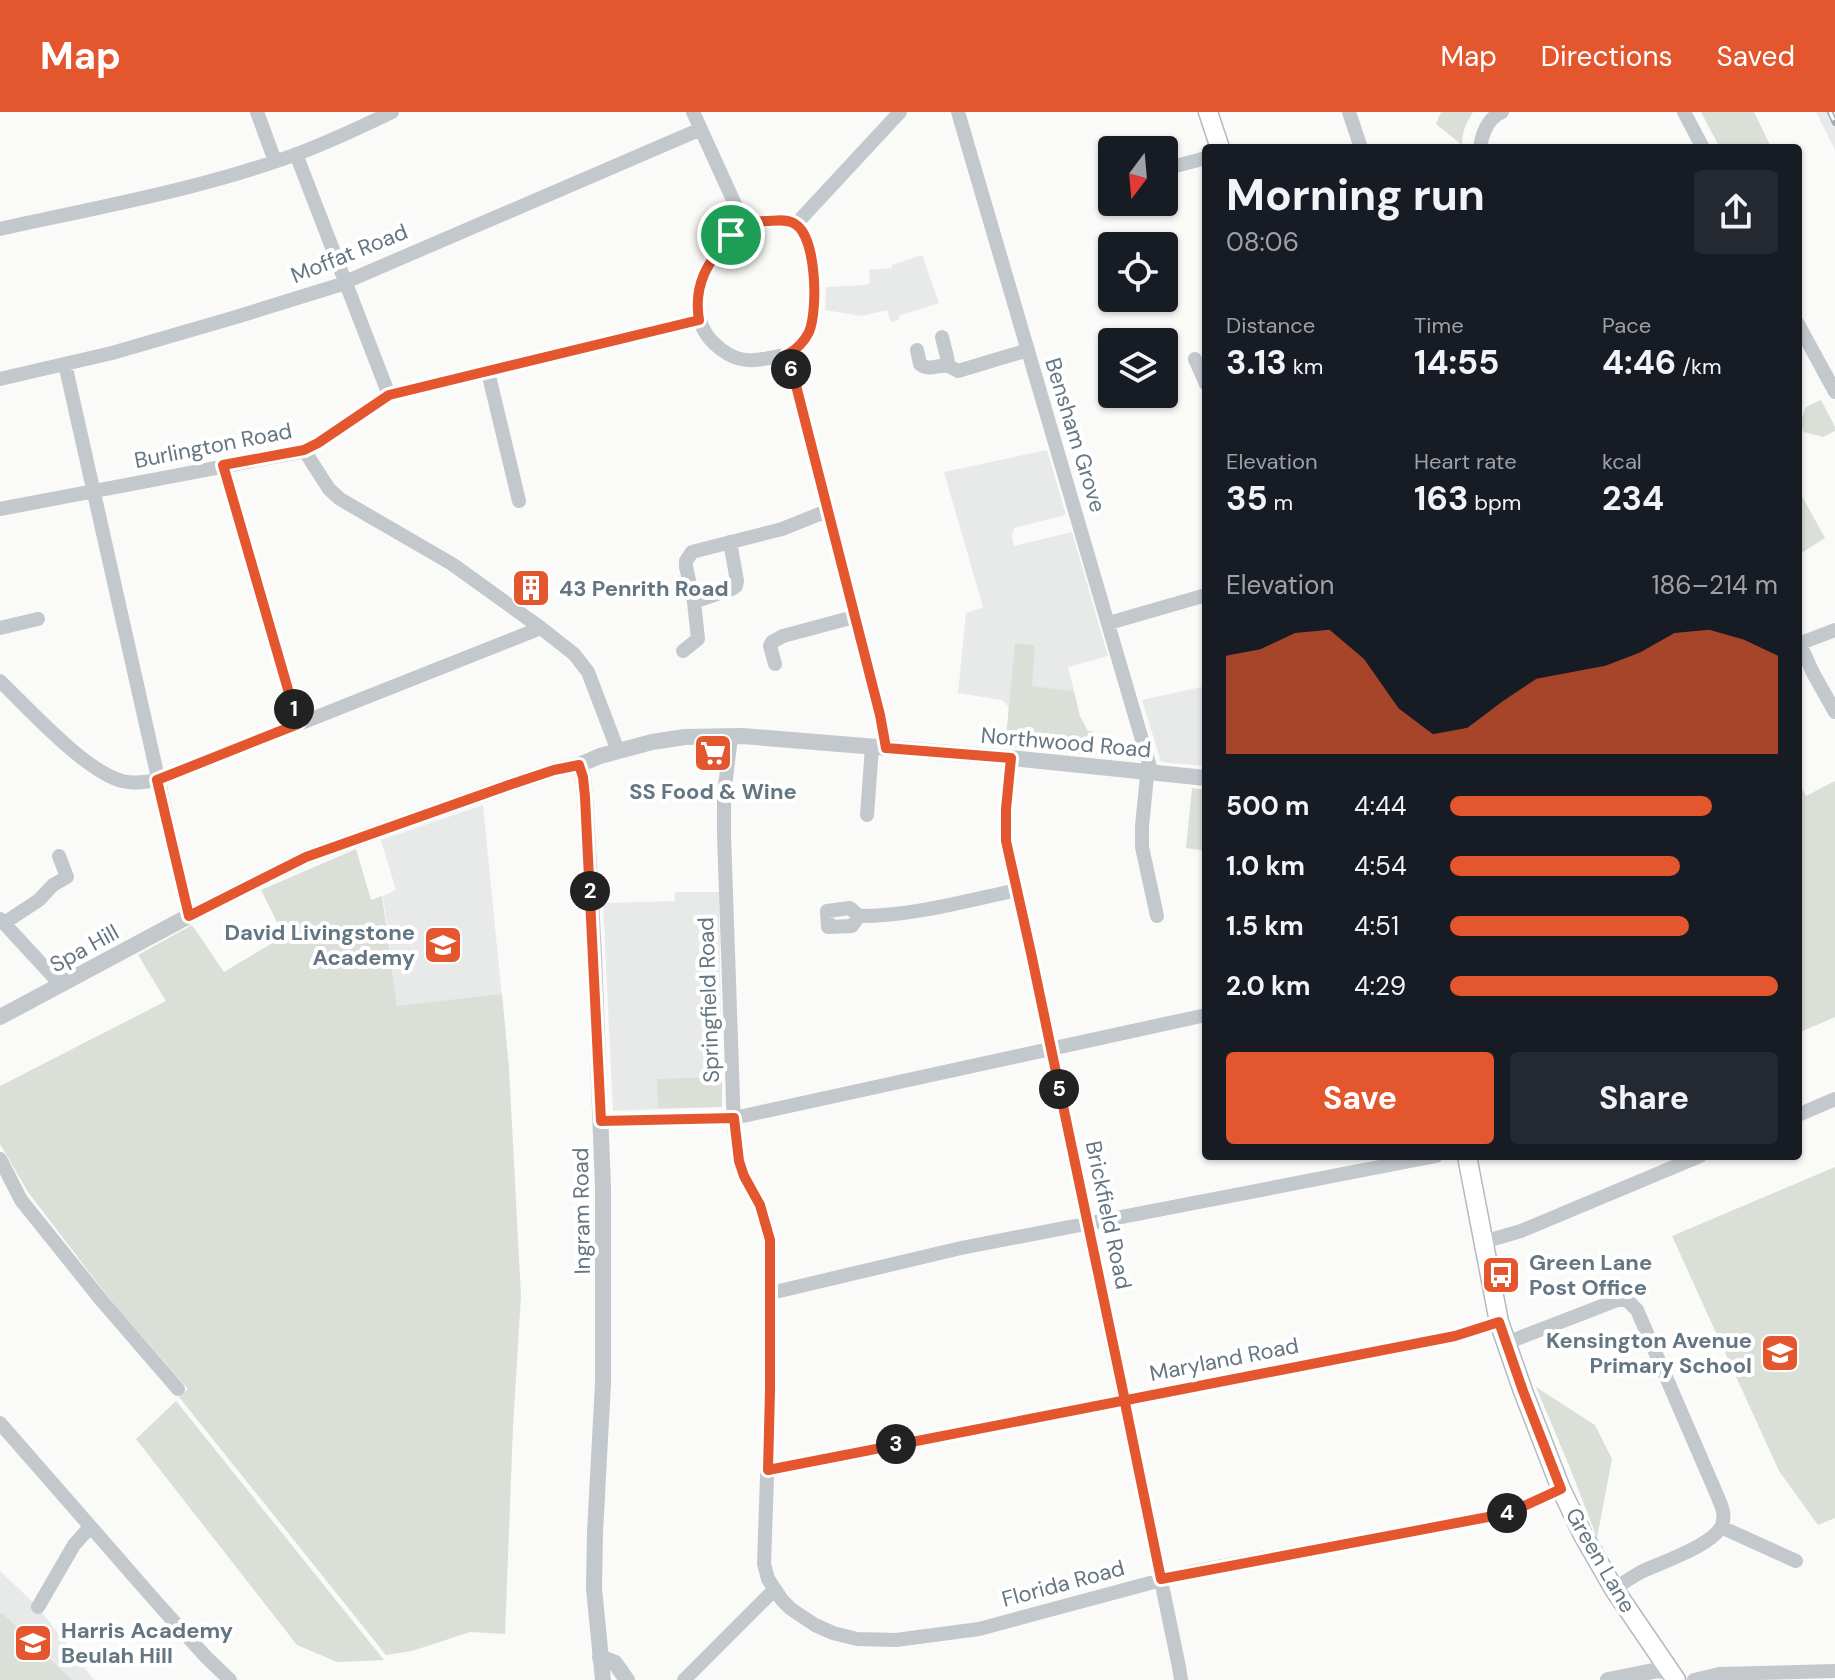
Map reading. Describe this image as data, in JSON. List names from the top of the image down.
{
  "streets": {
    "main road": ["Green Lane"],
    "street": [
      "Moffat Road",
      "Bensham Grove",
      "Burlington Road",
      "Northwood Road",
      "Spa Hill",
      "Springfield Road",
      "Ingram Road",
      "Brickfield Road",
      "Maryland Road",
      "Florida Road"
    ]
  },
  "crossings": [
    ["Bensham Grove", "Northwood Road"],
    ["Northwood Road", "Spa Hill"],
    ["Northwood Road", "Springfield Road"],
    ["Northwood Road", "Ingram Road"],
    ["Northwood Road", "Brickfield Road"],
    ["Springfield Road", "Maryland Road"],
    ["Springfield Road", "Florida Road"],
    ["Brickfield Road", "Maryland Road"],
    ["Brickfield Road", "Florida Road"],
    ["Maryland Road", "Green Lane"],
    ["Green Lane", "Florida Road"]
  ],
  "places": {
    "building": ["43 Penrith Road"],
    "supermarket": ["SS Food & Wine"],
    "school or university": ["David Livingstone Academy", "Kensington Avenue Primary School", "Harris Academy Beulah Hill"],
    "bus stop": ["Green Lane Post Office"]
  },
  "north": "bottom",
  "page": {
    "header": "Map",
    "nav": ["Map", "Directions", "Saved"],
    "heading": ["Morning run", "08:06"],
    "stats": [
      ["Distance", "3.13 km"],
      ["Time", "14:55"],
      ["Pace", "4:46 /km"],
      ["Elevation", "35 m"],
      ["Heart rate", "163 bpm"],
      ["kcal", "234"]
    ],
    "pins": [
      "6",
      "1",
      "2",
      "5",
      "3",
      "4"
    ],
    "chart": ["Elevation", "186–214 m"],
    "list": [
      {
        "name": "500 m",
        "note": "4:44"
      },
      {
        "name": "1.0 km",
        "note": "4:54"
      },
      {
        "name": "1.5 km",
        "note": "4:51"
      },
      {
        "name": "2.0 km",
        "note": "4:29"
      }
    ],
    "buttons": ["Save", "Share"]
  }
}
